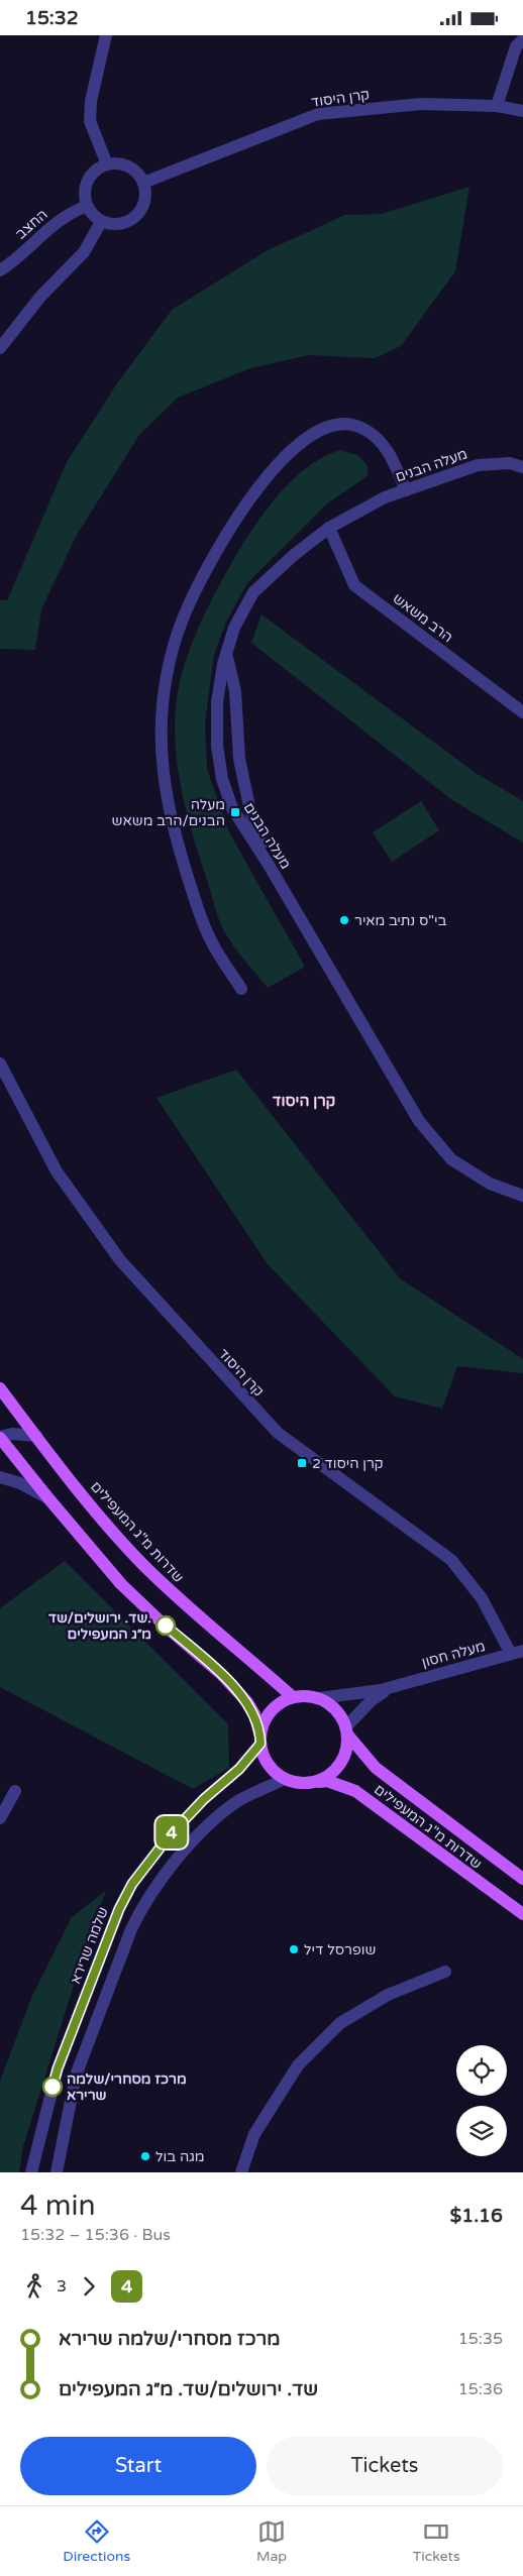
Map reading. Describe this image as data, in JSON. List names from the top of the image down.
{
  "streets": {
    "main road": ["שדרות מ\"ג המעפילים"],
    "street": [
      "קרן היסוד",
      "החצב",
      "מעלה הבנים",
      "הרב משאש",
      "מעלה חסון",
      "שלמה שרירא"
    ]
  },
  "crossings": [
    ["קרן היסוד", "החצב"],
    ["קרן היסוד", "מעלה חסון"],
    ["מעלה הבנים", "הרב משאש"],
    ["שדרות מ\"ג המעפילים", "מעלה חסון"],
    ["שדרות מ\"ג המעפילים", "שלמה שרירא"],
    ["מעלה חסון", "שלמה שרירא"]
  ],
  "districts": ["קרן היסוד"],
  "places": {
    "transit": ["מעלה הבנים/הרב משאש", "קרן היסוד 2"],
    "other": [
      "בי\"ס נתיב מאיר",
      "שד. ירושלים/שד. מ״ג המעפילים",
      "שופרסל דיל",
      "מרכז מסחרי/שלמה שרירא",
      "מגה בול"
    ]
  },
  "lines": ["bus line 4"],
  "page": {
    "status": "15:32",
    "on_map": "4",
    "heading": ["4 min", "15:32 – 15:36 · Bus", "$1.16"],
    "legs": ["3", "4"],
    "list": [
      {
        "name": "מרכז מסחרי/שלמה שרירא",
        "value": "15:35"
      },
      {
        "name": "שד. ירושלים/שד. מ״ג המעפילים",
        "value": "15:36"
      }
    ],
    "buttons": ["Start", "Tickets"],
    "tabs": ["Directions", "Map", "Tickets"]
  }
}
